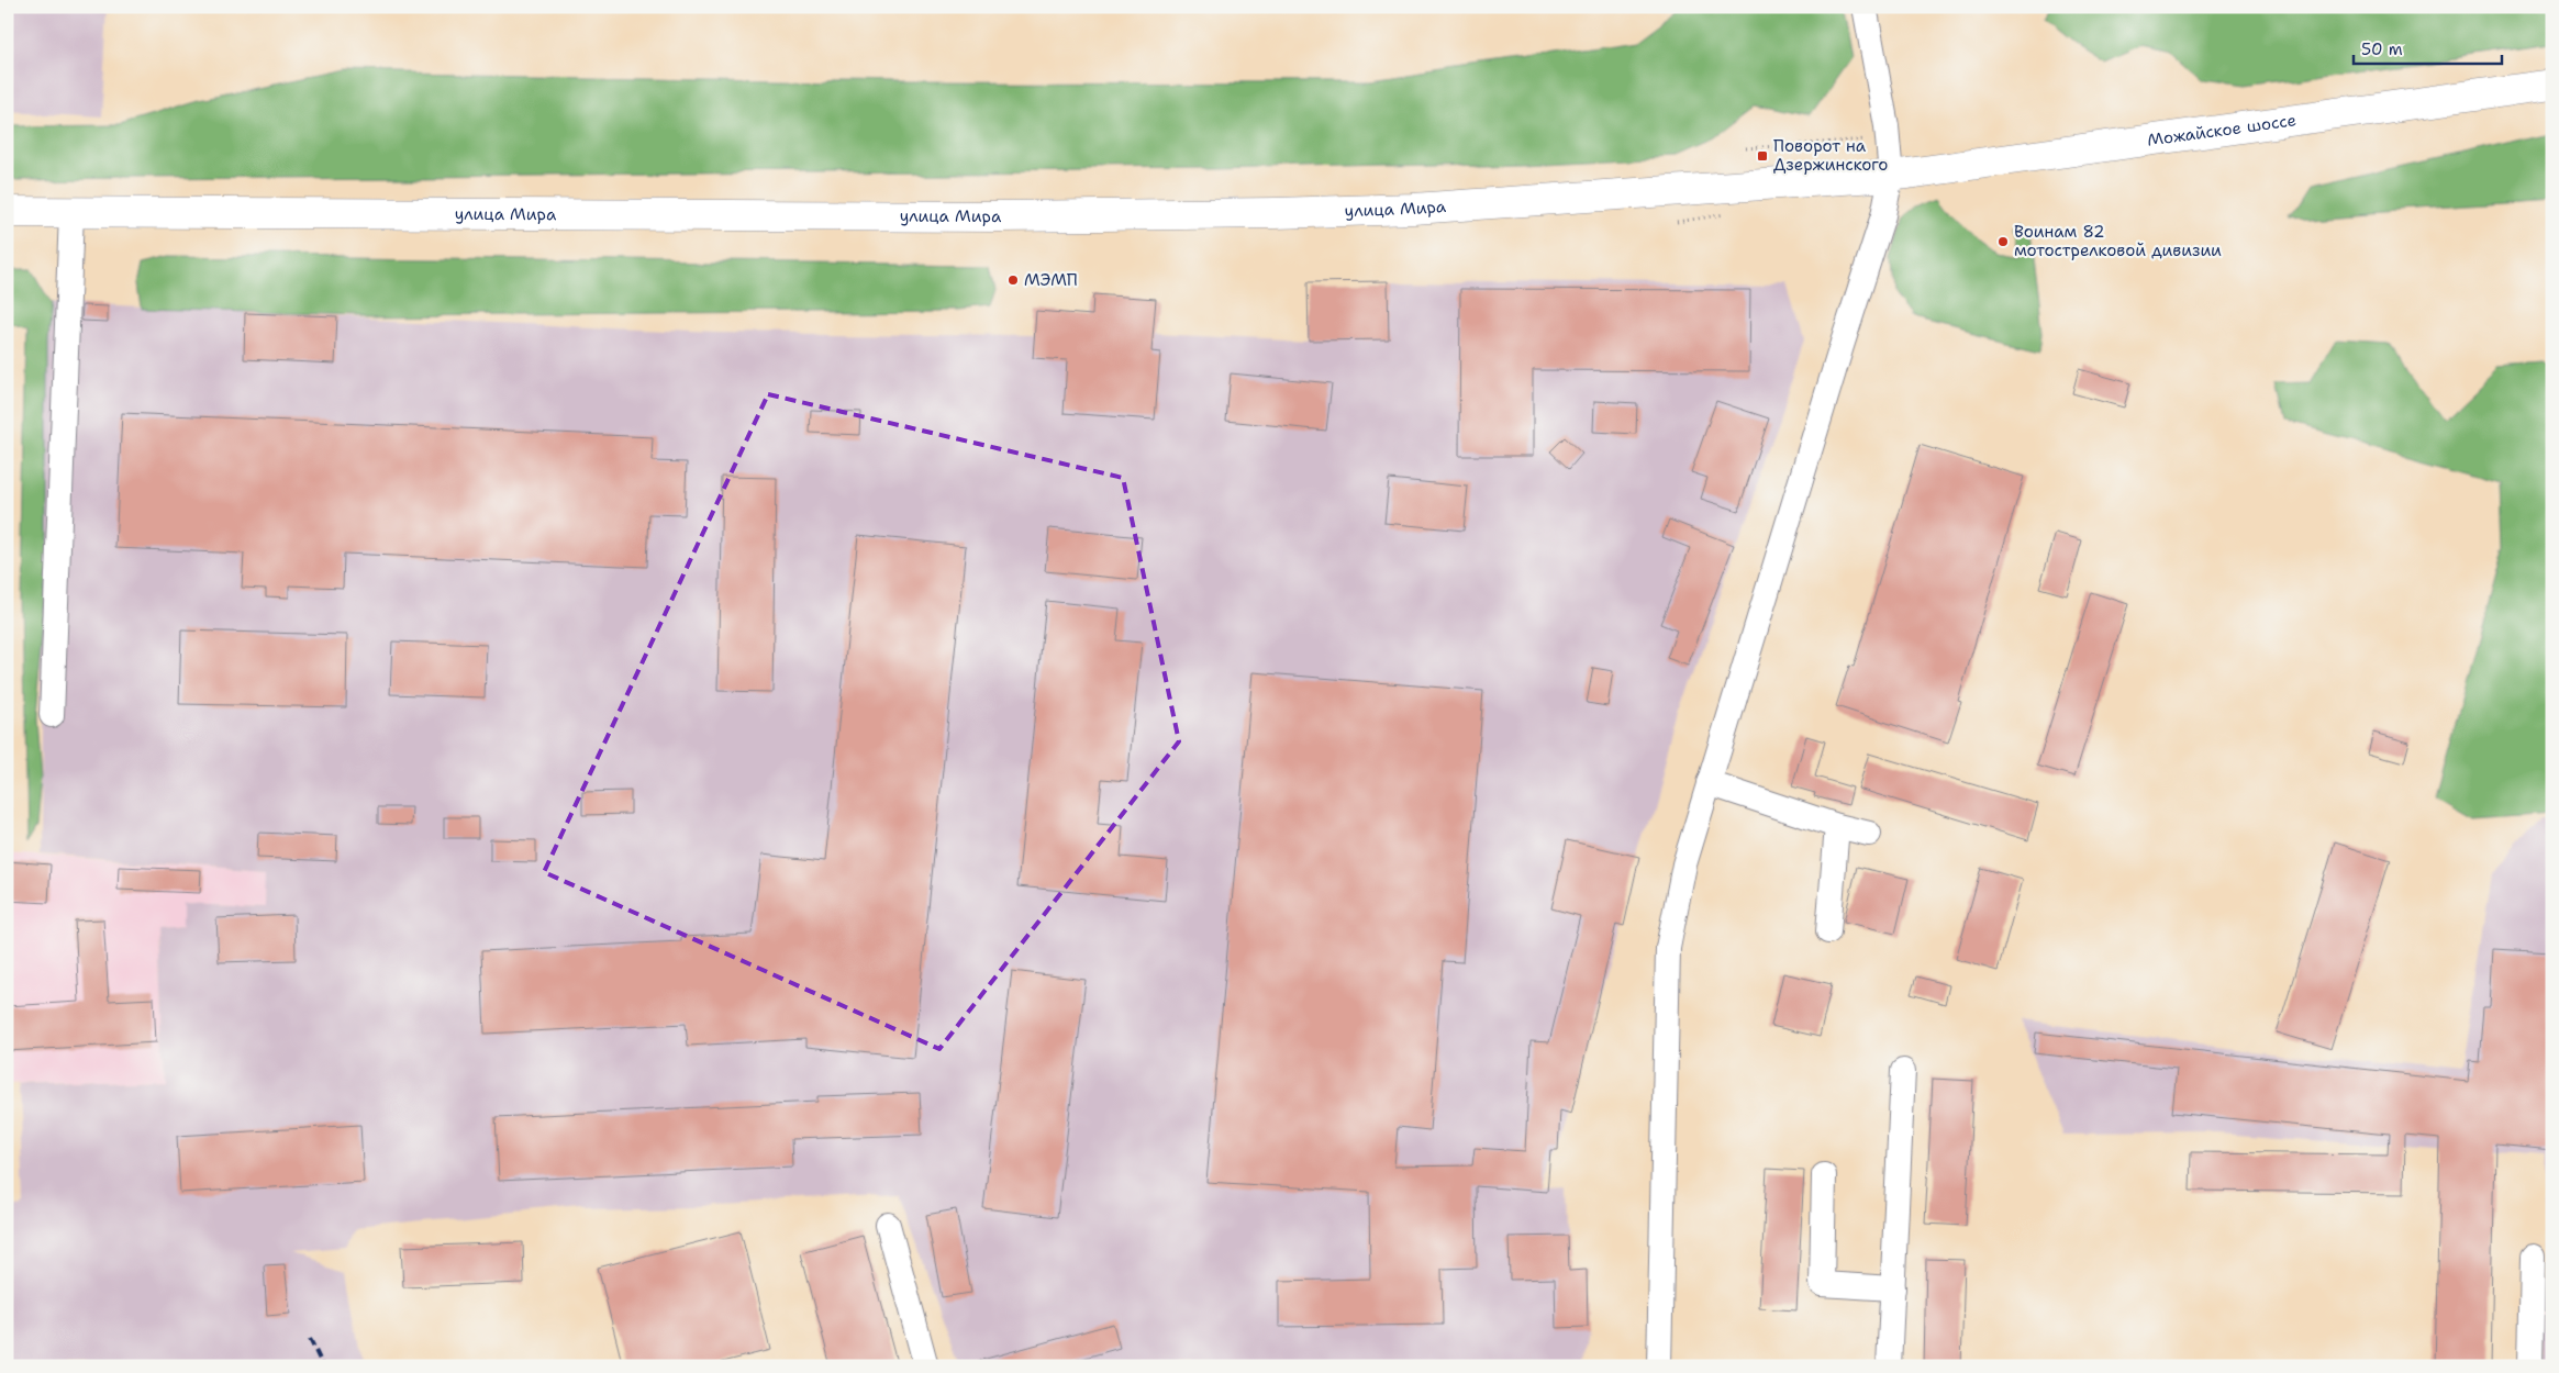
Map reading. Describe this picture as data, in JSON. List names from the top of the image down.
{
  "streets": {
    "main road": ["Можайское шоссе", "улица Мира"]
  },
  "crossings": [
    ["Можайское шоссе", "улица Мира"]
  ],
  "places": {
    "transit": ["Поворот на Дзержинского"],
    "other": ["Воинам 82 мотострелковой дивизии", "МЭМП"]
  },
  "scale_bar": "50 m"
}
